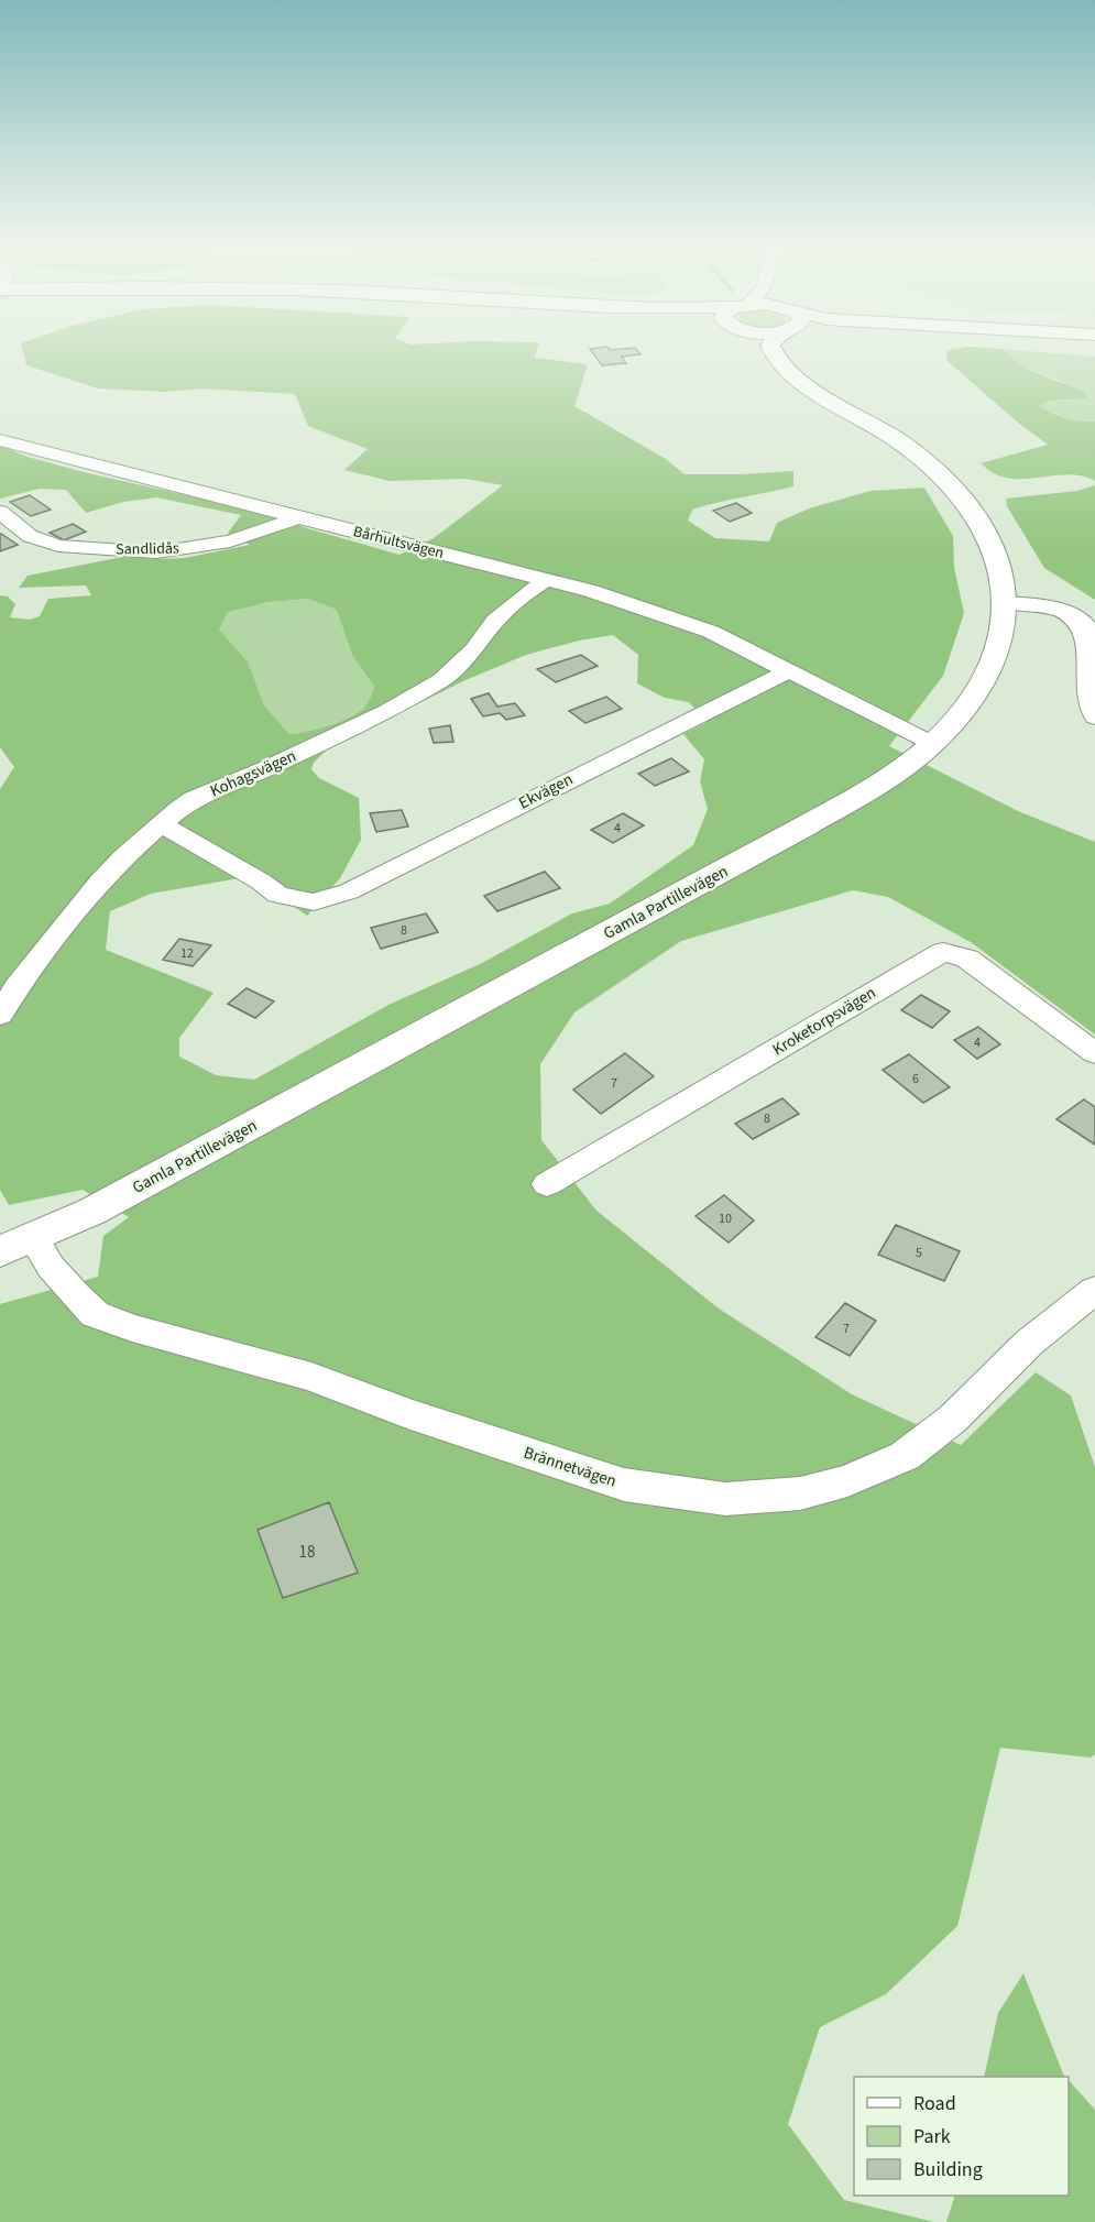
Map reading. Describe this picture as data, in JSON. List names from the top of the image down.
{
  "streets": {
    "street": [
      "Bårhultsvägen",
      "Sandlidås",
      "Kohagsvägen",
      "Ekvägen",
      "Gamla Partillevägen",
      "Kroketorpsvägen",
      "Brännetvägen"
    ]
  },
  "crossings": [
    ["Bårhultsvägen", "Sandlidås"],
    ["Bårhultsvägen", "Kohagsvägen"],
    ["Bårhultsvägen", "Ekvägen"],
    ["Kohagsvägen", "Ekvägen"],
    ["Gamla Partillevägen", "Brännetvägen"]
  ],
  "house_numbers": [
    "4",
    "8",
    "12",
    "4",
    "6",
    "7",
    "8",
    "10",
    "5",
    "7",
    "18"
  ],
  "legend": ["Road", "Park", "Building"]
}
